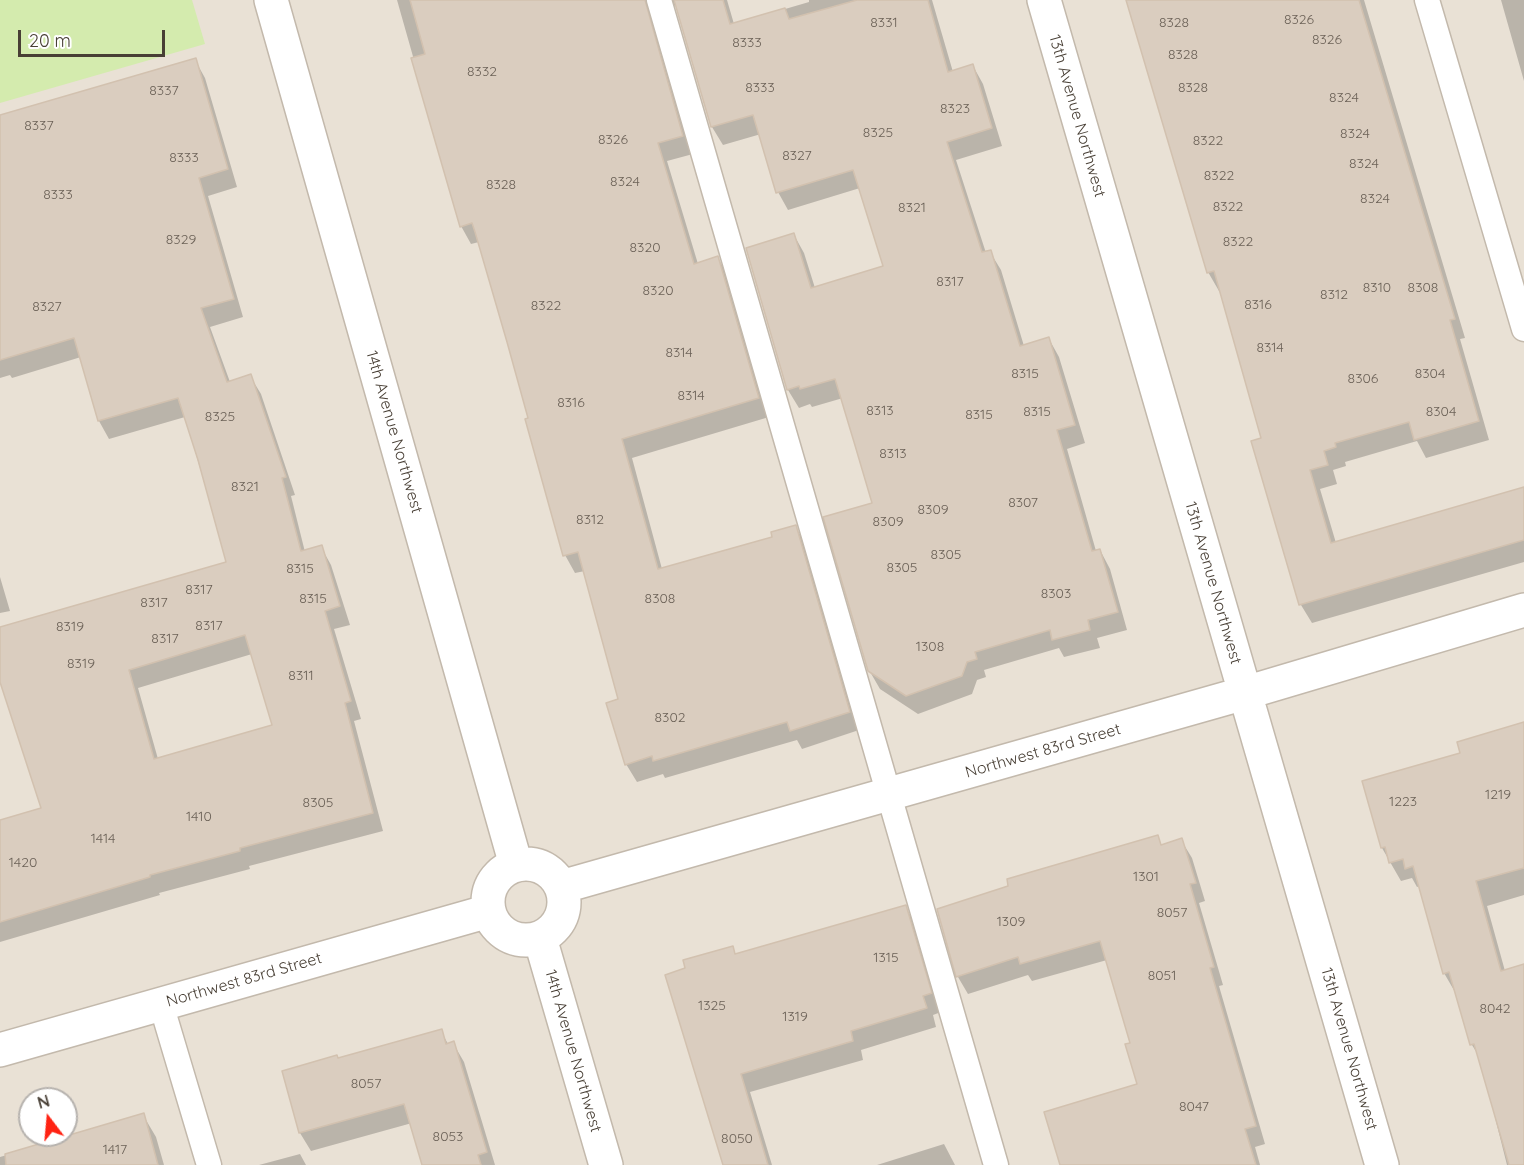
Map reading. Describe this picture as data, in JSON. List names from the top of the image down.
{
  "streets": {
    "street": ["13th Avenue Northwest", "14th Avenue Northwest", "Northwest 83rd Street"]
  },
  "crossings": [
    ["13th Avenue Northwest", "Northwest 83rd Street"],
    ["14th Avenue Northwest", "Northwest 83rd Street"]
  ],
  "house_numbers": [
    "8326",
    "8331",
    "8328",
    "8326",
    "8333",
    "8328",
    "8332",
    "8333",
    "8328",
    "8337",
    "8324",
    "8323",
    "8337",
    "8325",
    "8324",
    "8326",
    "8322",
    "8327",
    "8333",
    "8324",
    "8322",
    "8324",
    "8328",
    "8333",
    "8324",
    "8322",
    "8321",
    "8329",
    "8322",
    "8320",
    "8317",
    "8310",
    "8308",
    "8320",
    "8312",
    "8316",
    "8322",
    "8327",
    "8314",
    "8314",
    "8315",
    "8304",
    "8306",
    "8314",
    "8316",
    "8313",
    "8315",
    "8304",
    "8315",
    "8325",
    "8313",
    "8321",
    "8307",
    "8309",
    "8312",
    "8309",
    "8305",
    "8305",
    "8315",
    "8317",
    "8303",
    "8315",
    "8308",
    "8317",
    "8317",
    "8319",
    "8317",
    "1308",
    "8319",
    "8311",
    "8302",
    "1219",
    "1223",
    "8305",
    "1410",
    "1414",
    "1420",
    "1301",
    "8057",
    "1309",
    "1315",
    "8051",
    "1325",
    "8042",
    "1319",
    "8057",
    "8047",
    "8053",
    "8050",
    "1417"
  ],
  "scale_bar": "20 m",
  "north": "top"
}
